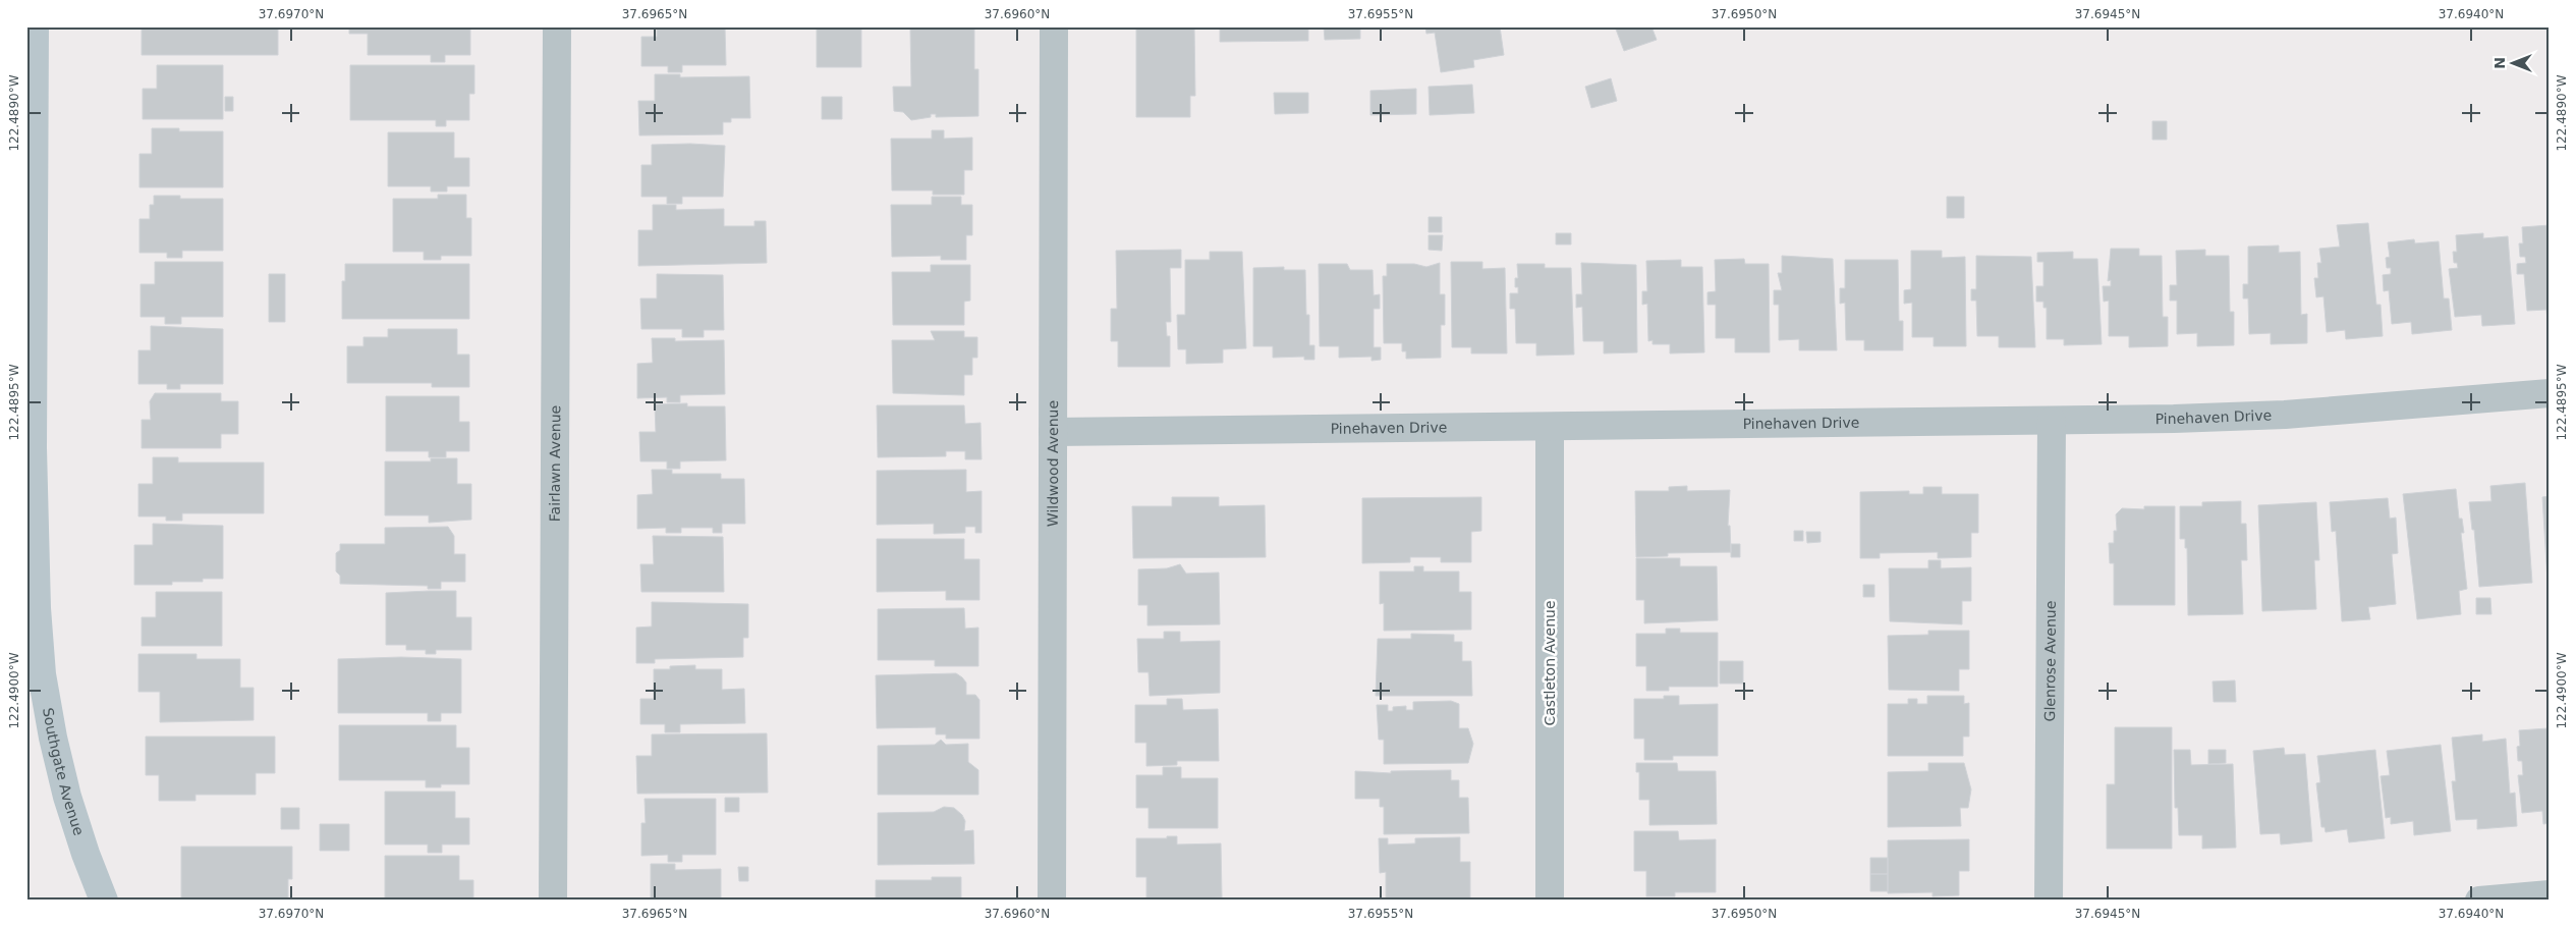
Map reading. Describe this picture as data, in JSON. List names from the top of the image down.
{
  "streets": {
    "street": [
      "Pinehaven Drive",
      "Fairlawn Avenue",
      "Wildwood Avenue",
      "Glenrose Avenue",
      "Castleton Avenue",
      "Southgate Avenue"
    ]
  },
  "crossings": [
    ["Pinehaven Drive", "Wildwood Avenue"],
    ["Pinehaven Drive", "Glenrose Avenue"],
    ["Pinehaven Drive", "Castleton Avenue"]
  ],
  "north": "left",
  "coordinates": [
    "37.6970°N",
    "37.6965°N",
    "37.6960°N",
    "37.6955°N",
    "37.6950°N",
    "37.6945°N",
    "37.6940°N",
    "122.4890°W",
    "122.4895°W",
    "122.4900°W"
  ]
}
